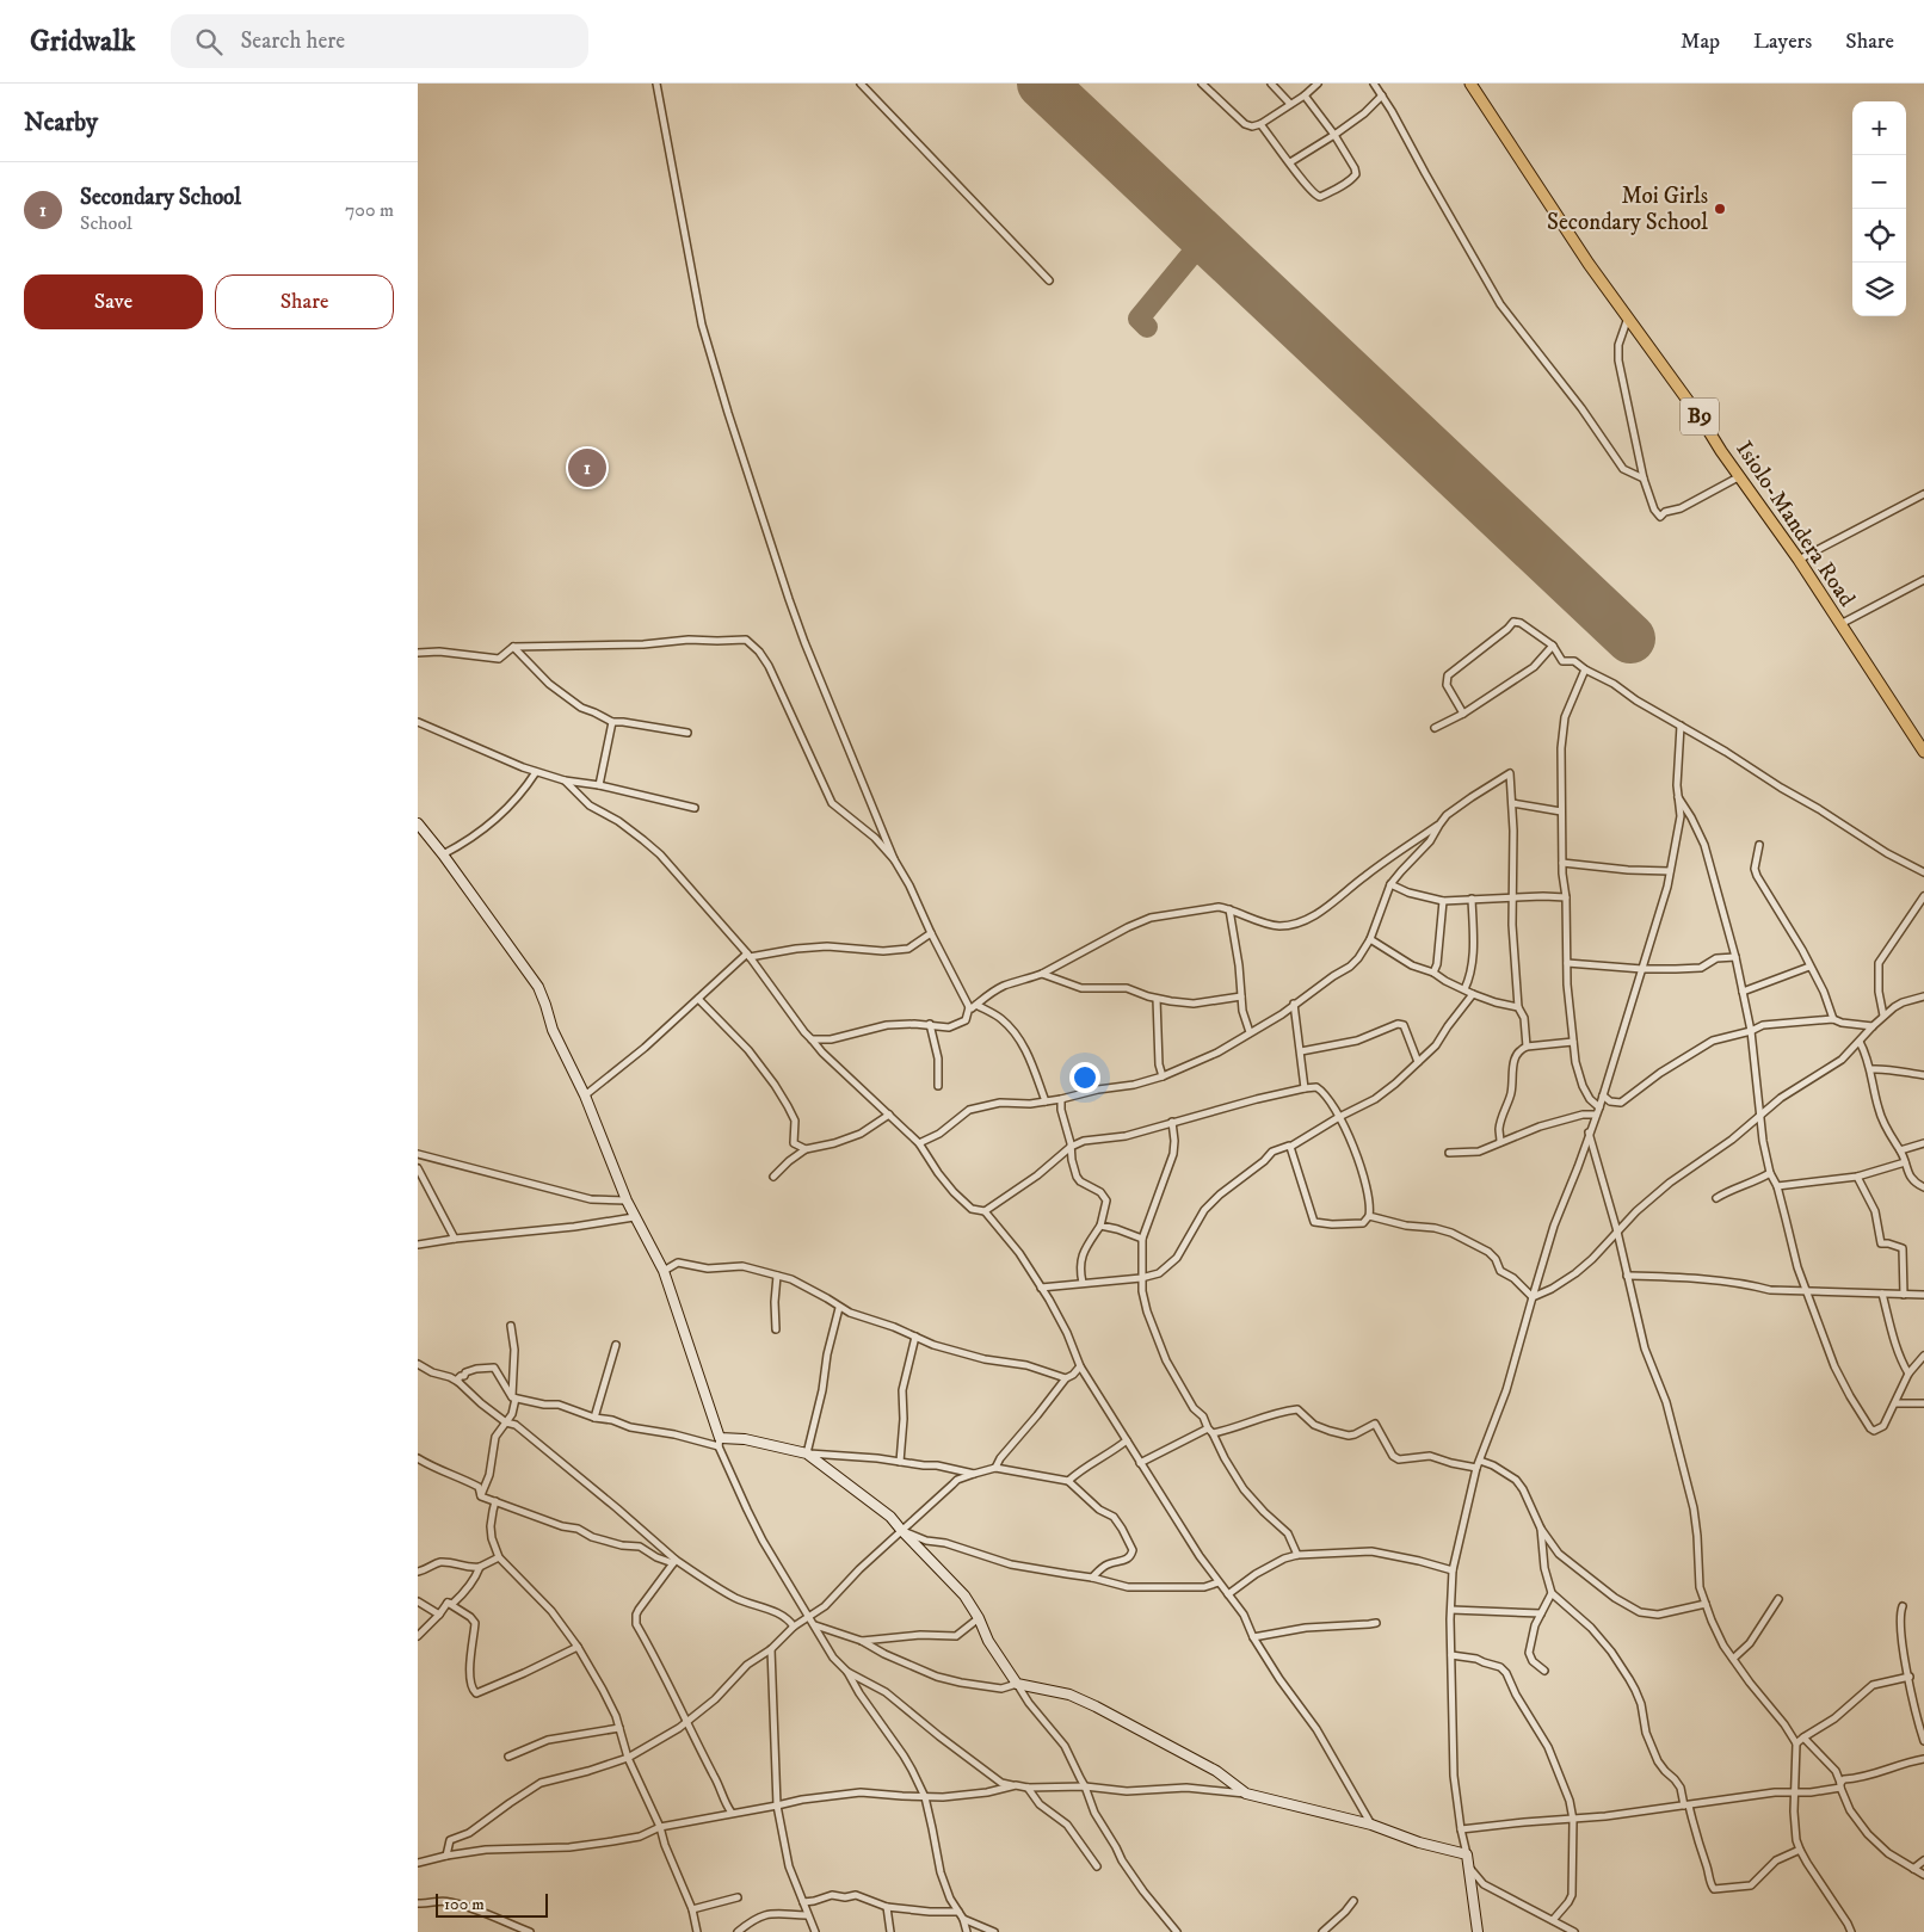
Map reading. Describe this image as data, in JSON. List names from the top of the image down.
{
  "streets": {
    "highway": ["B9", "Isiolo-Mandera Road"]
  },
  "places": ["Moi Girls Secondary School"],
  "scale_bar": "100 m",
  "page": {
    "header": "Gridwalk",
    "search": "Search here",
    "nav": ["Map", "Layers", "Share"],
    "heading": "Nearby",
    "map_buttons": ["+", "−"],
    "list": [
      {
        "mark": "1",
        "name": "Secondary School",
        "note": "School",
        "value": "700 m"
      }
    ],
    "buttons": ["Save", "Share"],
    "pins": "1",
    "scale": "100 m"
  }
}
